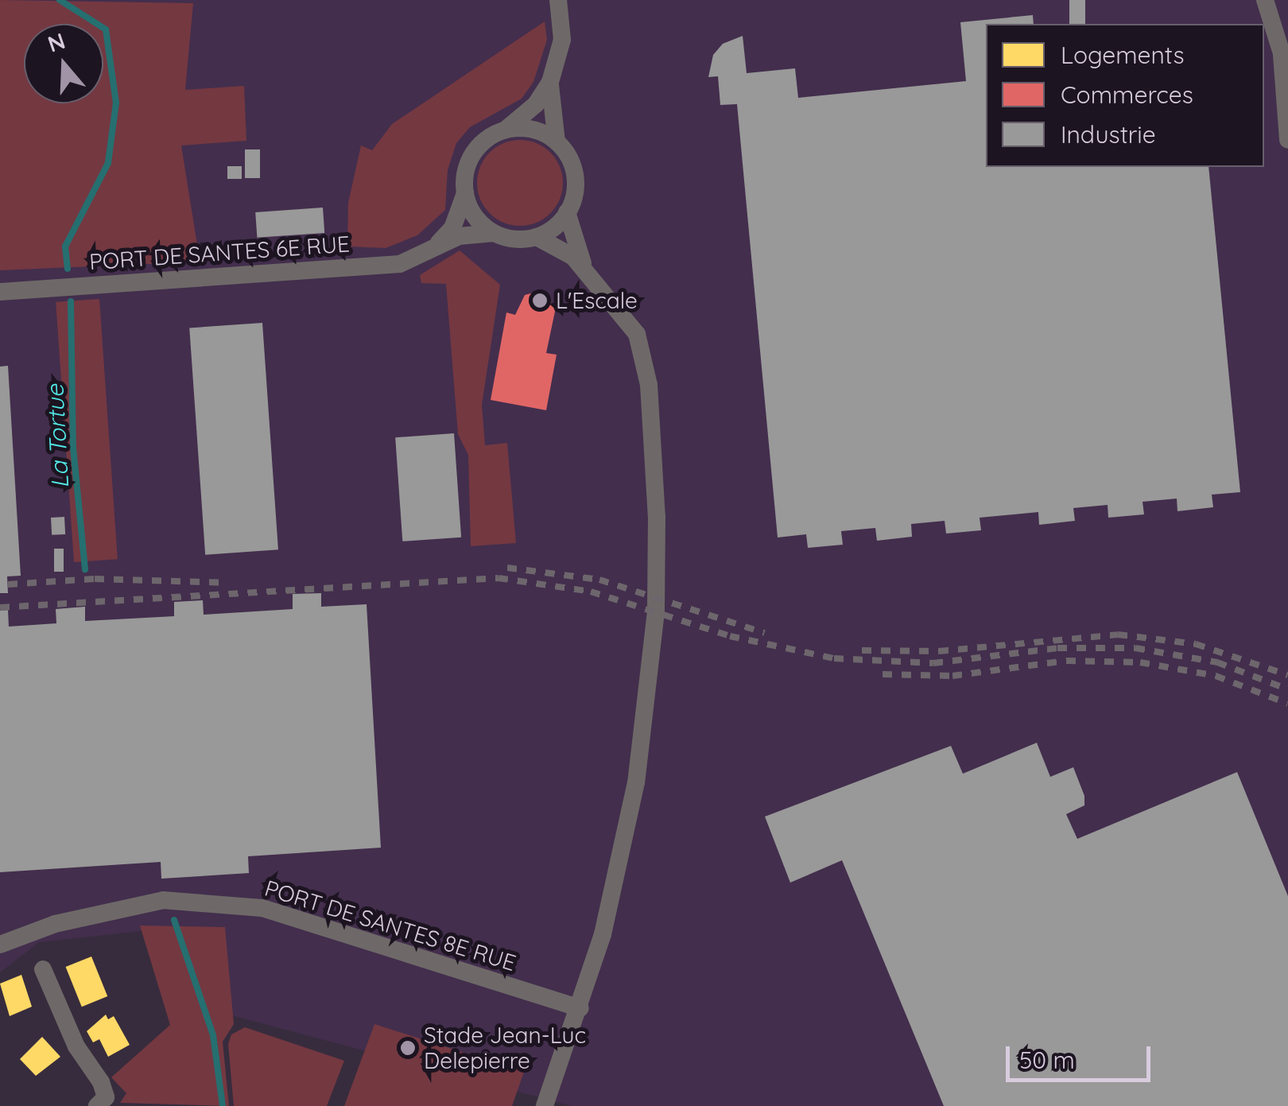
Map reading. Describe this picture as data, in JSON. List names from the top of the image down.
{
  "streets": {
    "street": ["PORT DE SANTES 6E RUE", "PORT DE SANTES 8E RUE"]
  },
  "water": ["La Tortue"],
  "places": ["L'Escale", "Stade Jean-Luc Delepierre"],
  "legend": ["Logements", "Commerces", "Industrie"],
  "scale_bar": "50 m",
  "north": "top"
}
